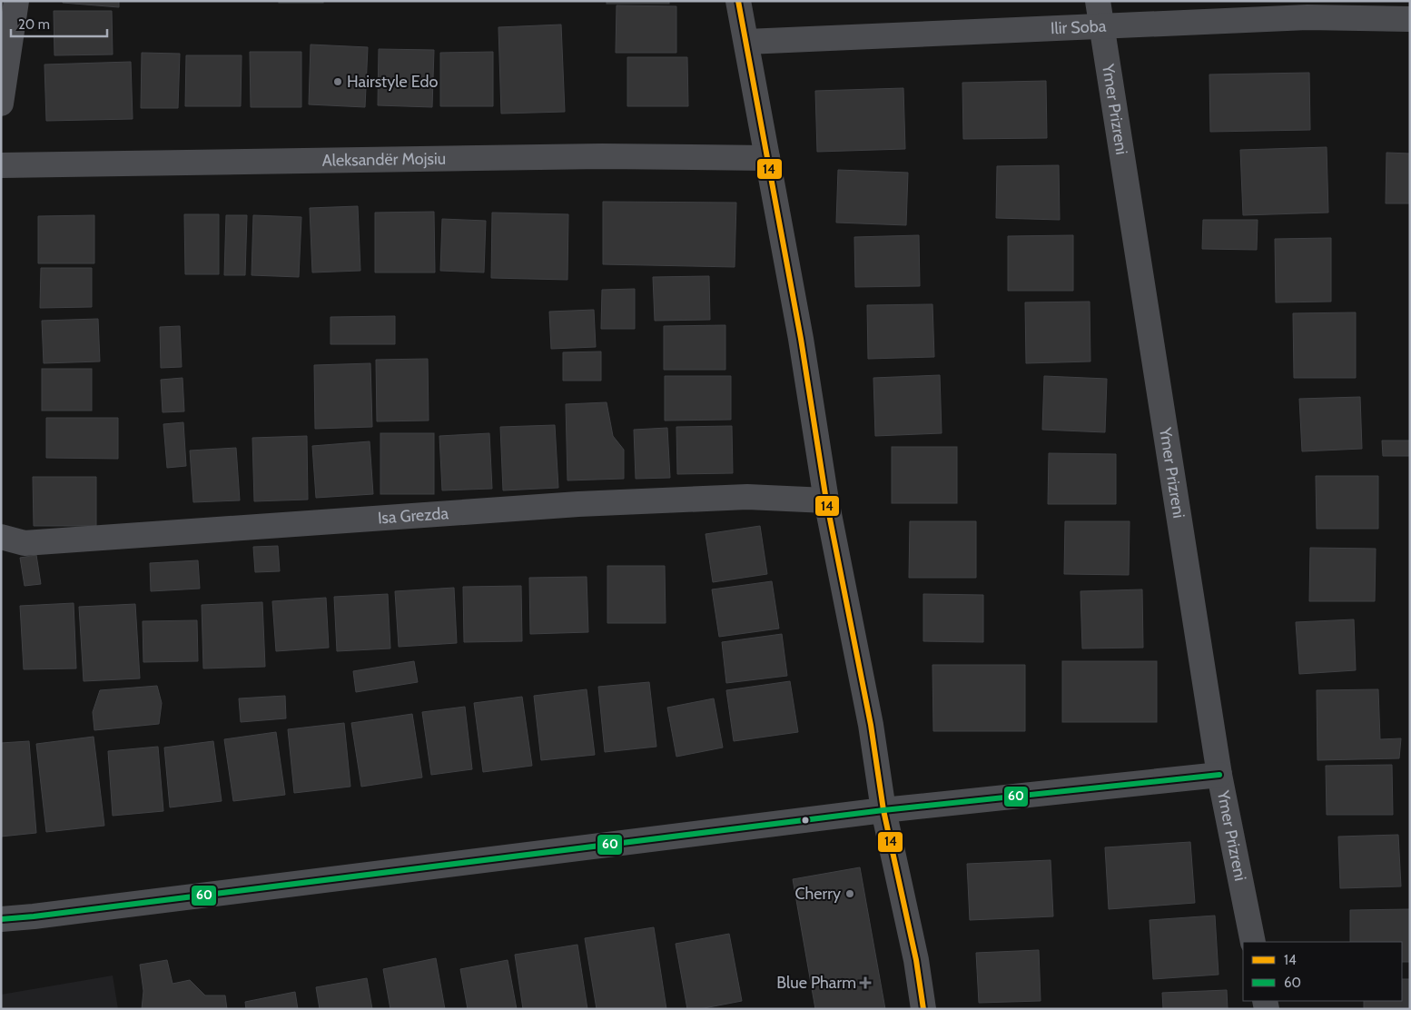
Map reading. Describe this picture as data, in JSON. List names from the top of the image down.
{
  "streets": {
    "street": [
      "Ilir Soba",
      "Ymer Prizreni",
      "Aleksandër Mojsiu",
      "Isa Grezda"
    ]
  },
  "crossings": [
    ["Ilir Soba", "Ymer Prizreni"]
  ],
  "places": {
    "other": ["Hairstyle Edo", "Cherry"],
    "health": ["Blue Pharm"]
  },
  "lines": ["transit line 14", "transit line 60"],
  "legend": ["14", "60"],
  "scale_bar": "20 m"
}
